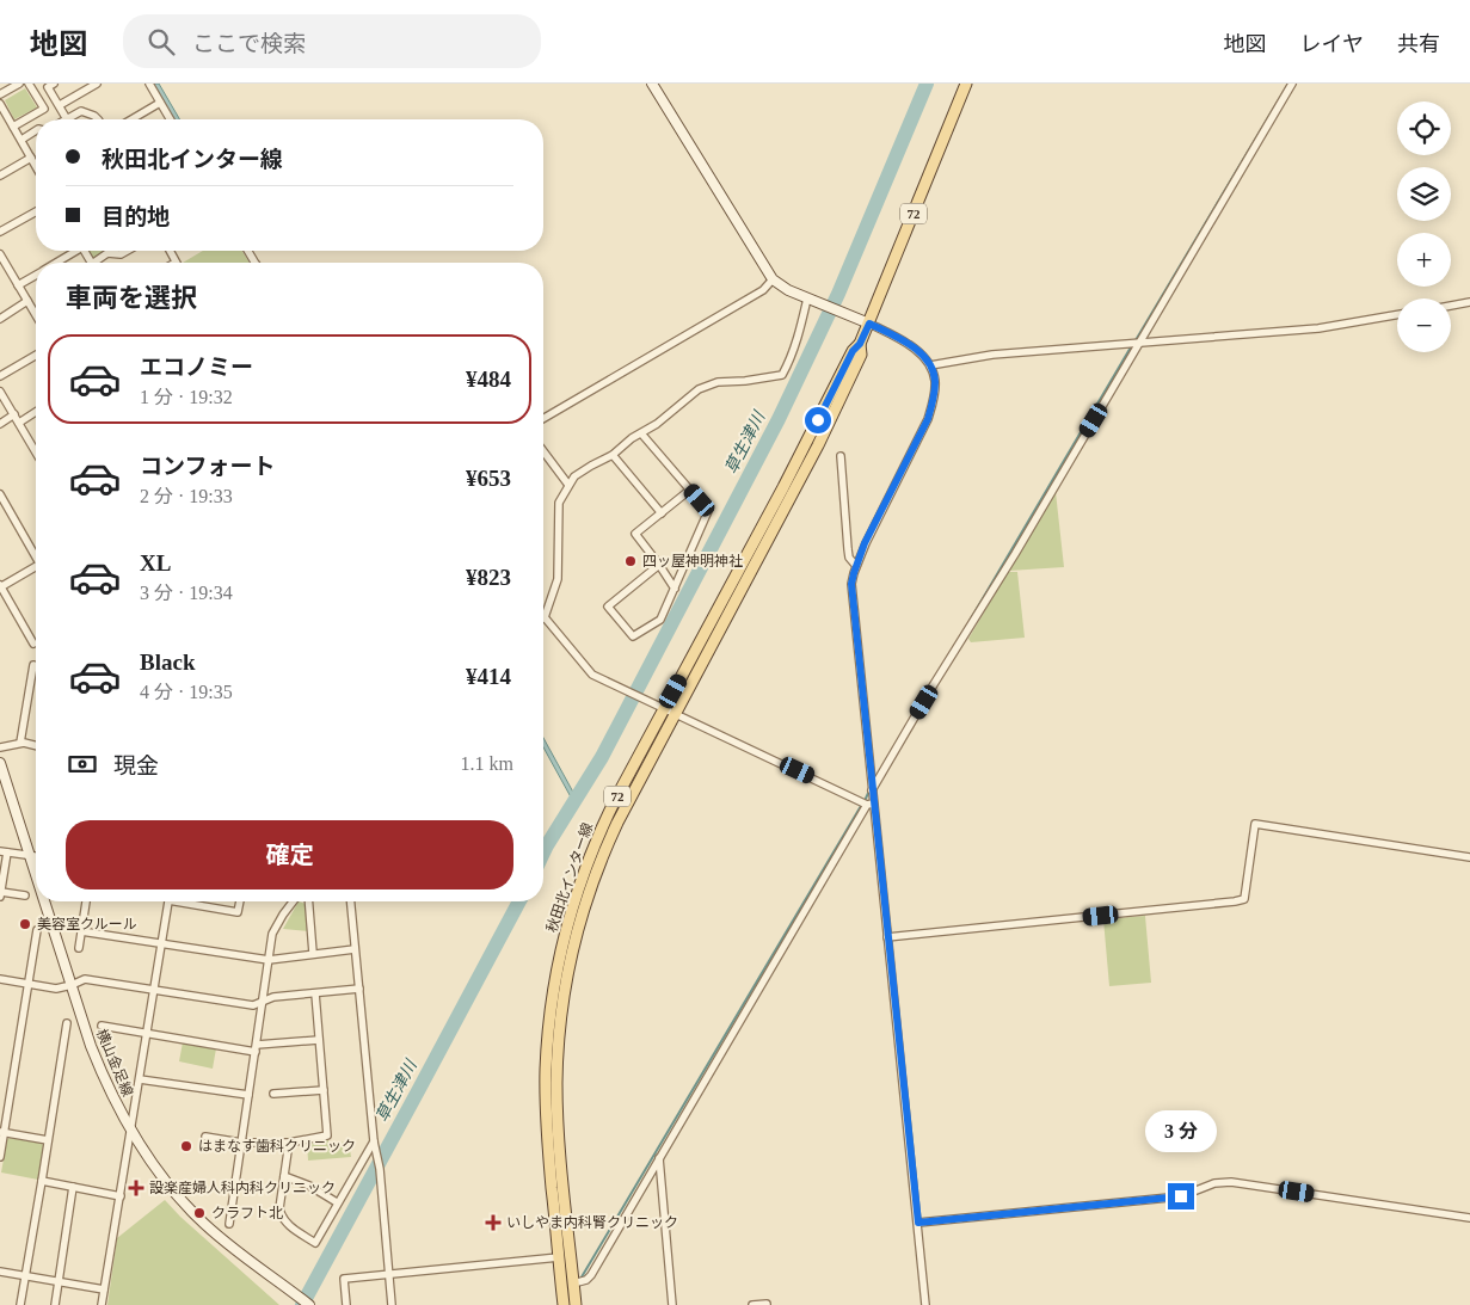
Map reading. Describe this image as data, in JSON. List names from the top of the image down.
{
  "streets": {
    "main road": ["72", "秋田北インター線"],
    "street": ["横山金足線"]
  },
  "water": ["草生津川"],
  "places": {
    "other": [
      "四ッ屋神明神社",
      "美容室クルール",
      "はまなす歯科クリニック",
      "クラフト北"
    ],
    "health": ["設楽産婦人科内科クリニック", "いしやま内科腎クリニック"]
  },
  "page": {
    "header": "地図",
    "search": "ここで検索",
    "nav": ["地図", "レイヤ", "共有"],
    "map_buttons": ["+", "−"],
    "banner": ["秋田北インター線", "目的地"],
    "heading": "車両を選択",
    "list": [
      {
        "name": "エコノミー",
        "note": "1 分 · 19:32",
        "value": "¥484"
      },
      {
        "name": "コンフォート",
        "note": "2 分 · 19:33",
        "value": "¥653"
      },
      {
        "name": "XL",
        "note": "3 分 · 19:34",
        "value": "¥823"
      },
      {
        "name": "Black",
        "note": "4 分 · 19:35",
        "value": "¥414"
      }
    ],
    "pay": ["現金", "1.1 km"],
    "buttons": "確定",
    "bubble": "3 分"
  }
}
